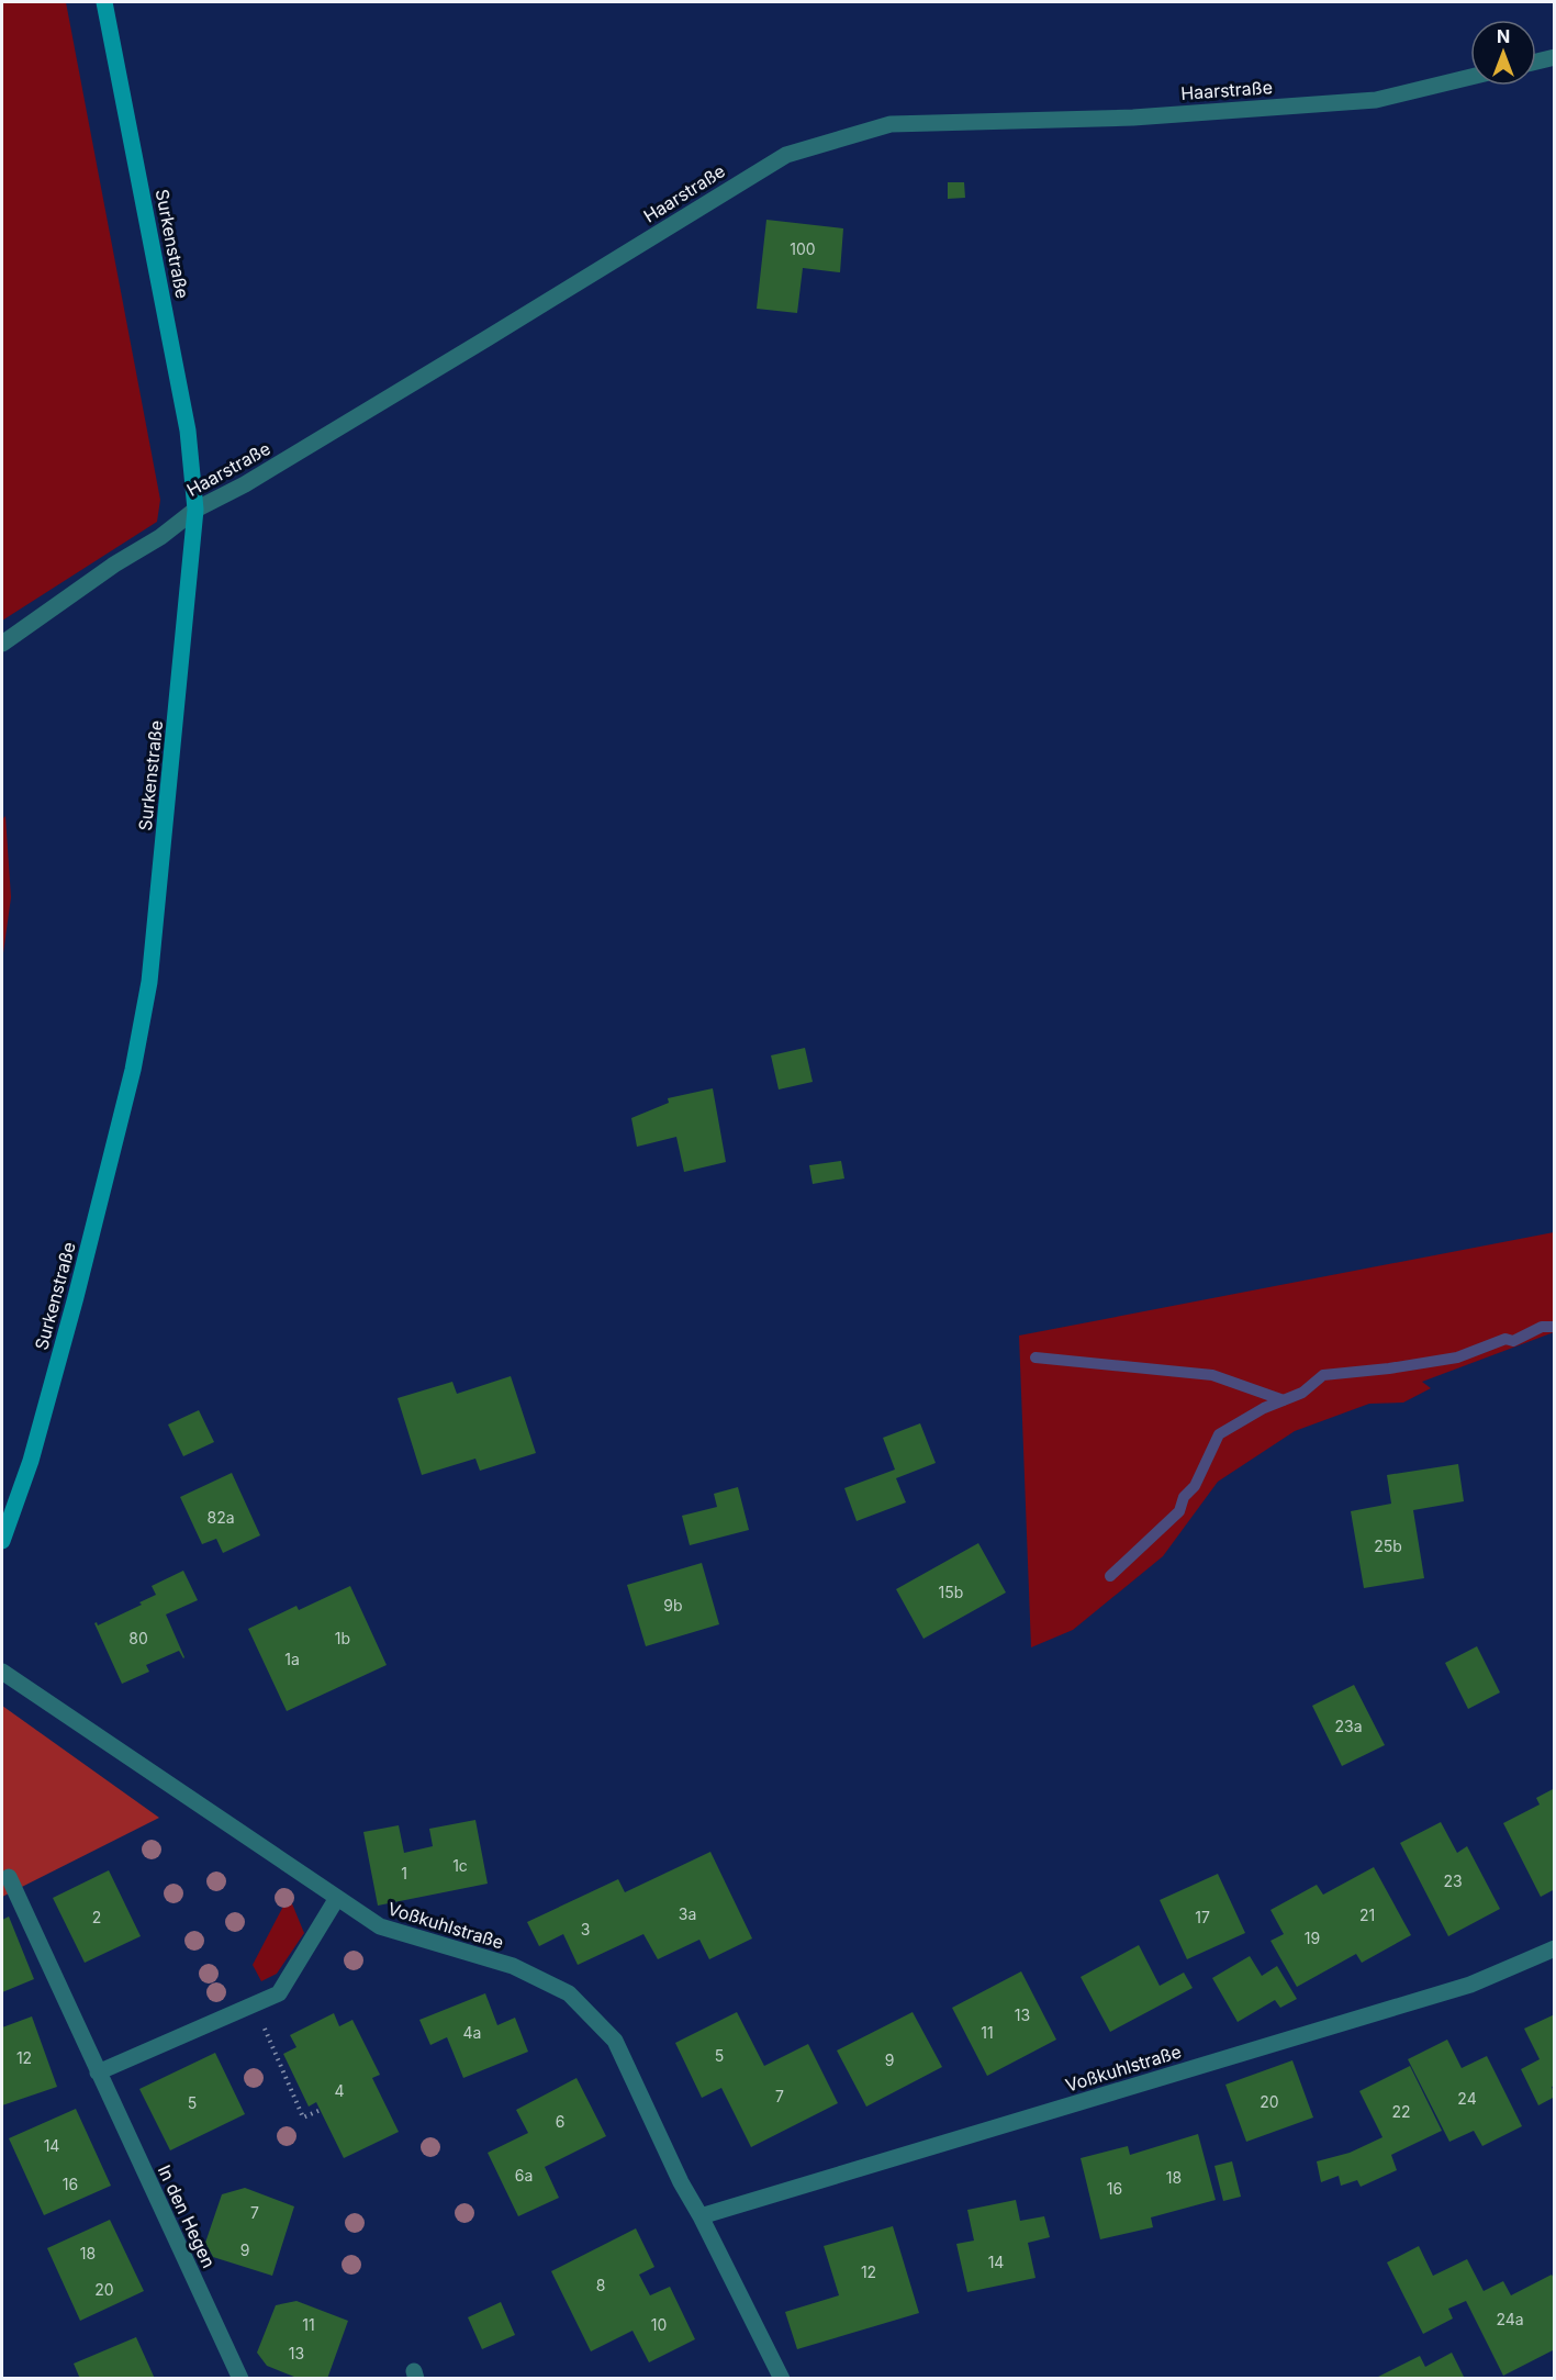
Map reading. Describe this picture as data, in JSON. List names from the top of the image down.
{
  "streets": {
    "street": [
      "Haarstraße",
      "Surkenstraße",
      "Voßkuhlstraße",
      "In den Hegen"
    ]
  },
  "crossings": [
    ["Haarstraße", "Surkenstraße"]
  ],
  "house_numbers": [
    "100",
    "82a",
    "25b",
    "15b",
    "9b",
    "80",
    "1b",
    "1a",
    "23a",
    "1c",
    "1",
    "23",
    "3a",
    "21",
    "2",
    "17",
    "3",
    "19",
    "13",
    "4a",
    "11",
    "5",
    "12",
    "9",
    "4",
    "7",
    "24",
    "20",
    "5",
    "22",
    "6",
    "14",
    "6a",
    "18",
    "16",
    "16",
    "7",
    "9",
    "18",
    "14",
    "12",
    "8",
    "20",
    "24a",
    "11",
    "10",
    "13"
  ],
  "north": "top"
}
